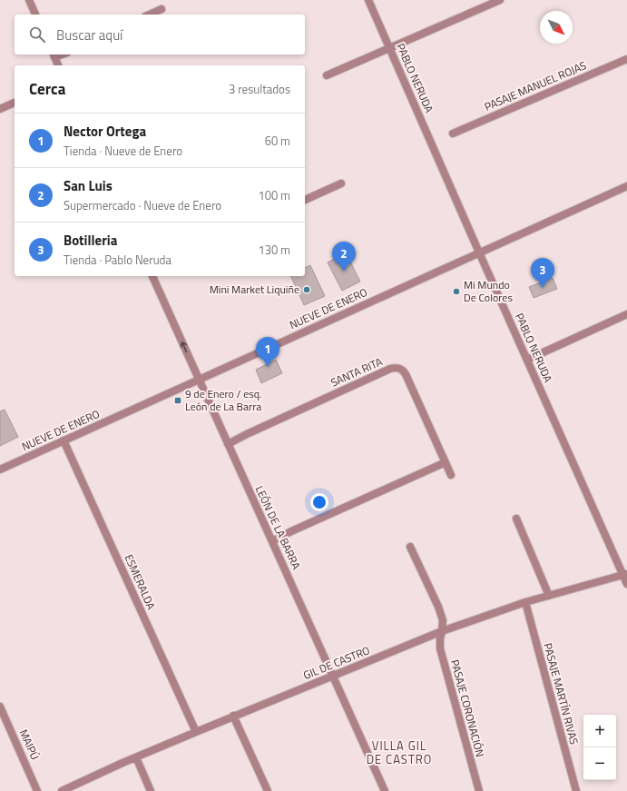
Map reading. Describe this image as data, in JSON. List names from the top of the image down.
{
  "streets": {
    "street": [
      "PABLO NERUDA",
      "PASAJE MANUEL ROJAS",
      "NUEVE DE ENERO",
      "SANTA RITA",
      "LEÓN DE LA BARRA",
      "ESMERALDA",
      "GIL DE CASTRO",
      "PASAJE MARTÍN RIVAS",
      "PASAJE CORONACIÓN",
      "MAIPÚ"
    ]
  },
  "crossings": [
    ["PABLO NERUDA", "NUEVE DE ENERO"],
    ["PABLO NERUDA", "GIL DE CASTRO"],
    ["NUEVE DE ENERO", "LEÓN DE LA BARRA"],
    ["NUEVE DE ENERO", "ESMERALDA"],
    ["SANTA RITA", "LEÓN DE LA BARRA"],
    ["LEÓN DE LA BARRA", "GIL DE CASTRO"],
    ["ESMERALDA", "GIL DE CASTRO"],
    ["GIL DE CASTRO", "PASAJE MARTÍN RIVAS"],
    ["GIL DE CASTRO", "PASAJE CORONACIÓN"]
  ],
  "districts": ["VILLA GIL DE CASTRO"],
  "places": {
    "other": ["Mini Market Liquiñe", "Mi Mundo De Colores"],
    "transit": ["9 de Enero / esq. León de La Barra"]
  },
  "north": "bottom right",
  "page": {
    "search": "Buscar aquí",
    "heading": ["Cerca", "3 resultados"],
    "list": [
      {
        "mark": "1",
        "name": "Nector Ortega",
        "note": "Tienda · Nueve de Enero",
        "value": "60 m"
      },
      {
        "mark": "2",
        "name": "San Luis",
        "note": "Supermercado · Nueve de Enero",
        "value": "100 m"
      },
      {
        "mark": "3",
        "name": "Botilleria",
        "note": "Tienda · Pablo Neruda",
        "value": "130 m"
      }
    ],
    "pins": ["2", "3", "1"],
    "map_buttons": ["+", "−"]
  }
}
